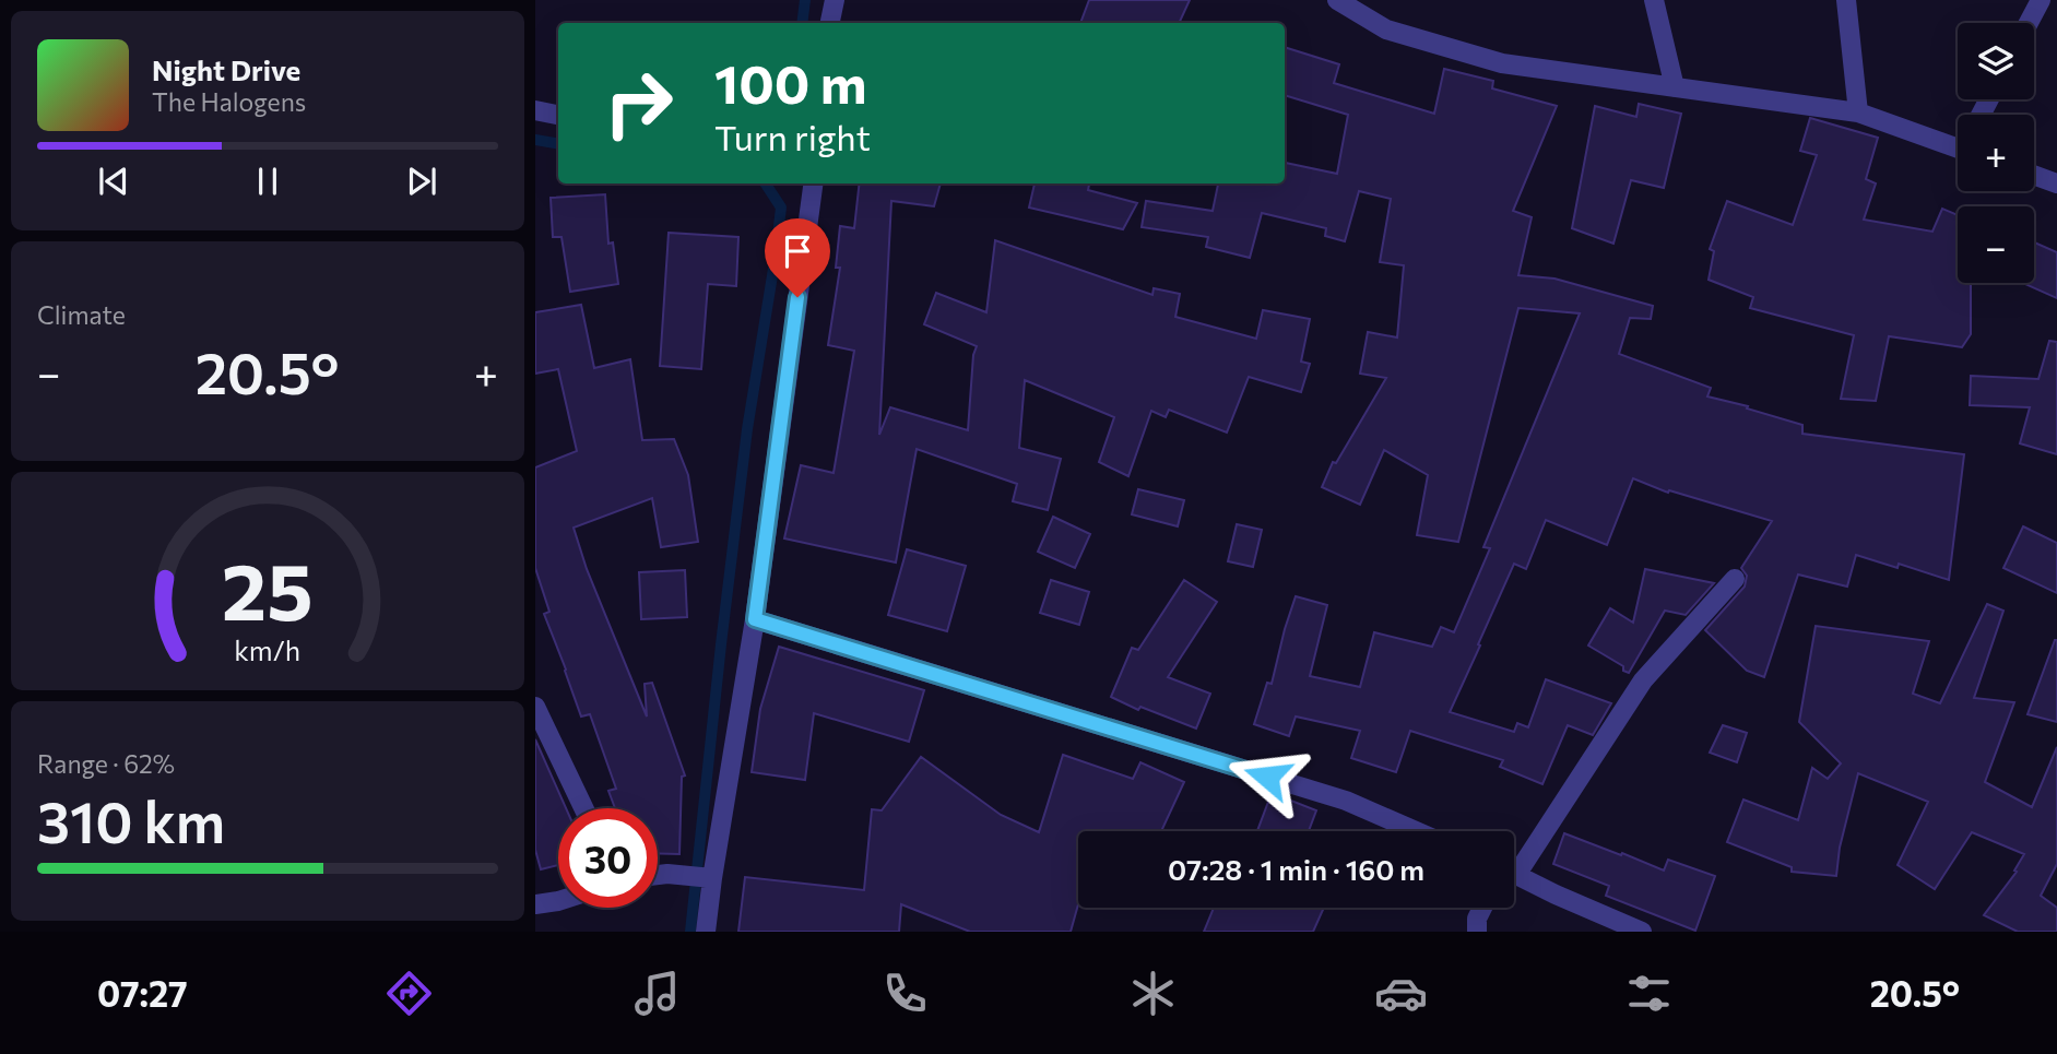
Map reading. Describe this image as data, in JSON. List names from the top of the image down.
{
  "page": {
    "map_buttons": ["+", "−"],
    "turn": ["100 m", "Turn right"],
    "song": ["Night Drive", "The Halogens"],
    "tile": [
      "Climate",
      ["Range · 62%", "310 km"]
    ],
    "heat": ["−", "20.5°", "+"],
    "limit": "30",
    "trip": "07:28 · 1 min · 160 m",
    "tabs": ["07:27", "20.5°"],
    "gauge": ["25", "km/h"]
  }
}
